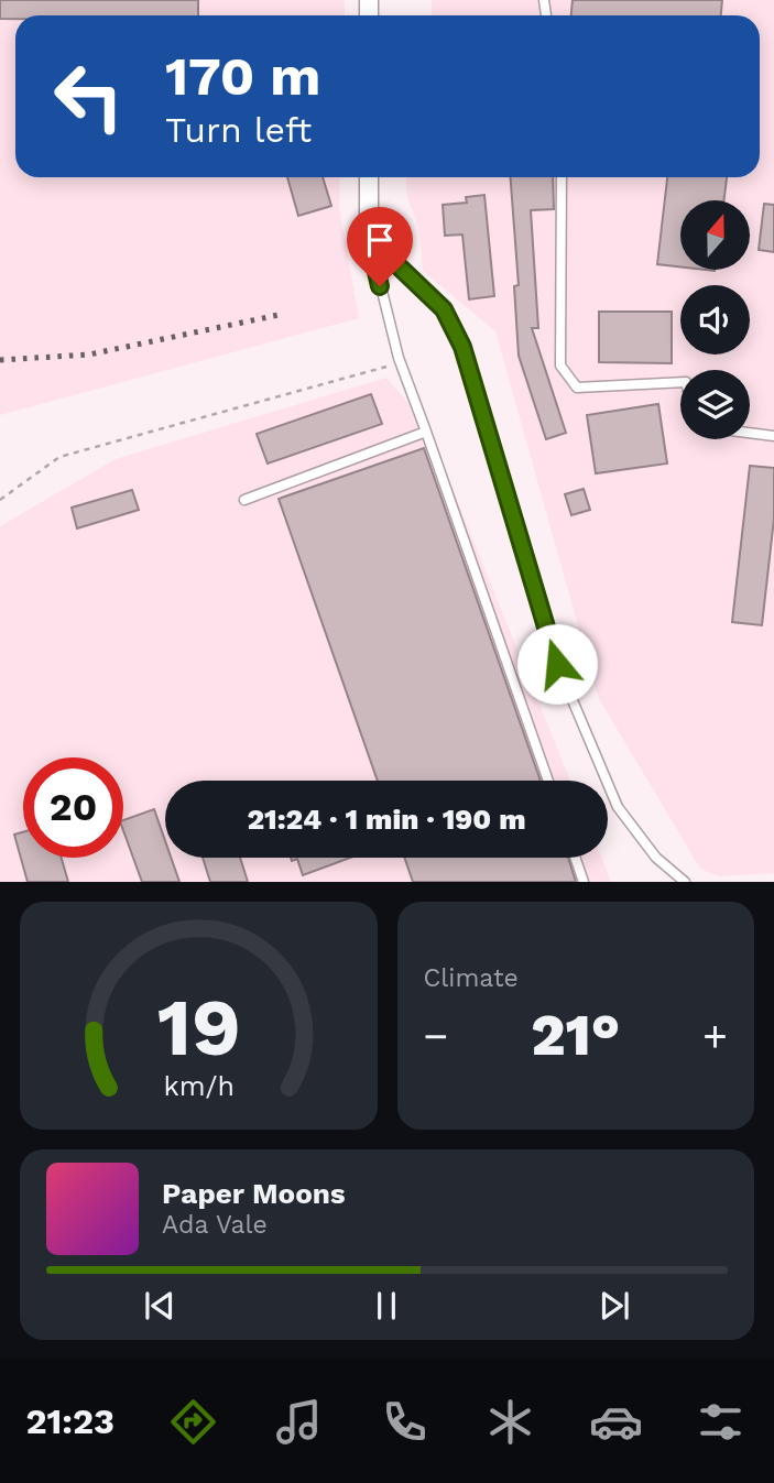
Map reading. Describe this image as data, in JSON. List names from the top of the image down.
{
  "north": "top",
  "page": {
    "turn": ["170 m", "Turn left"],
    "limit": "20",
    "trip": "21:24 · 1 min · 190 m",
    "tile": "Climate",
    "heat": ["−", "21°", "+"],
    "song": ["Paper Moons", "Ada Vale"],
    "tabs": "21:23",
    "gauge": ["19", "km/h"]
  }
}
